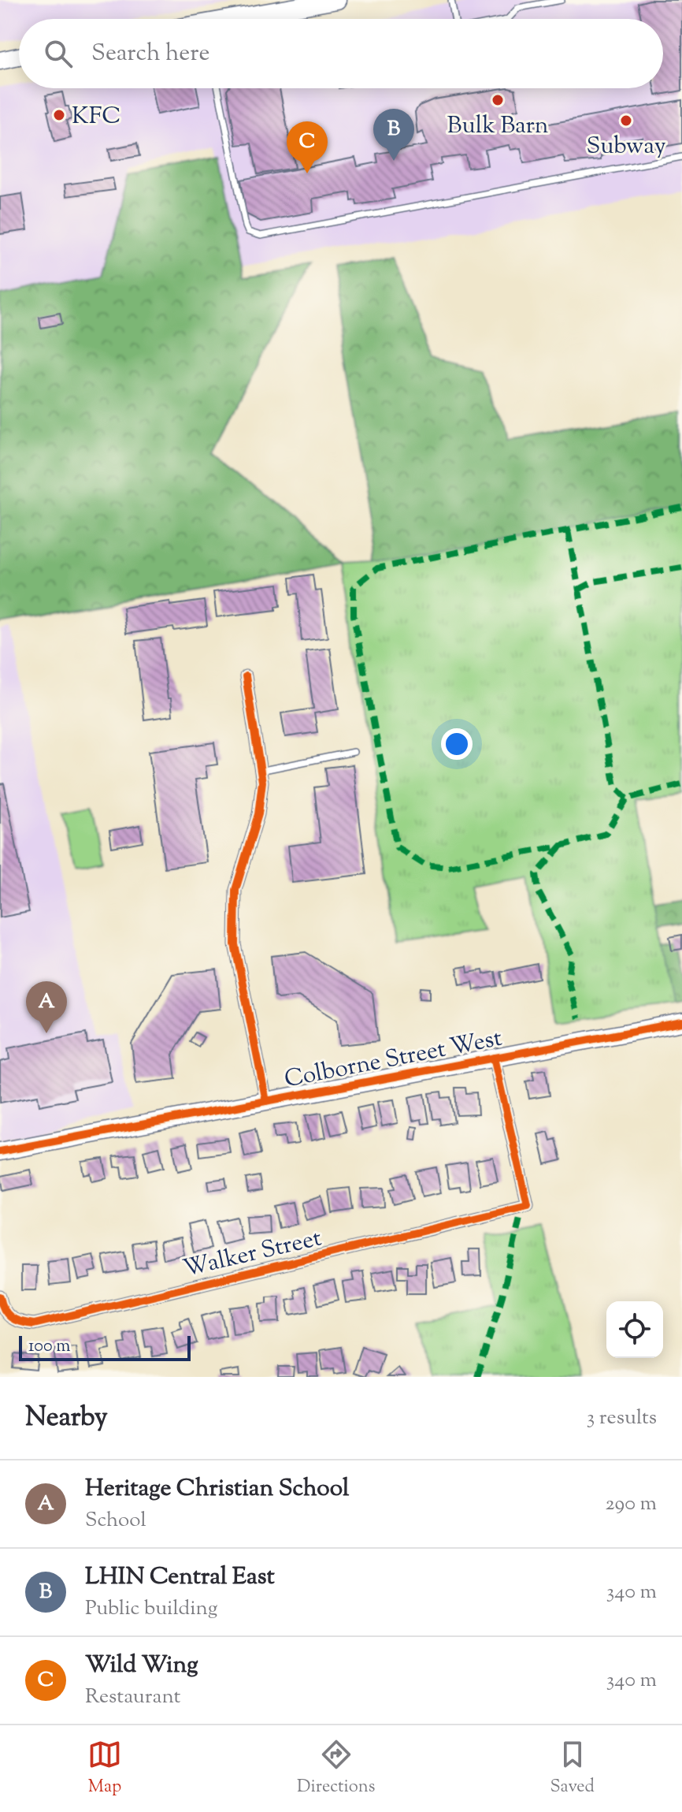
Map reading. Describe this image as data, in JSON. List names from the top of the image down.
{
  "streets": {
    "street": ["Colborne Street West", "Walker Street"]
  },
  "crossings": [
    ["Colborne Street West", "Walker Street"]
  ],
  "places": ["Bulk Barn", "KFC", "Subway"],
  "scale_bar": "100 m",
  "page": {
    "search": "Search here",
    "pins": ["B", "C", "A"],
    "scale": "100 m",
    "heading": ["Nearby", "3 results"],
    "list": [
      {
        "mark": "A",
        "name": "Heritage Christian School",
        "note": "School",
        "value": "290 m"
      },
      {
        "mark": "B",
        "name": "LHIN Central East",
        "note": "Public building",
        "value": "340 m"
      },
      {
        "mark": "C",
        "name": "Wild Wing",
        "note": "Restaurant",
        "value": "340 m"
      }
    ],
    "nav": ["Map", "Directions", "Saved"]
  }
}
